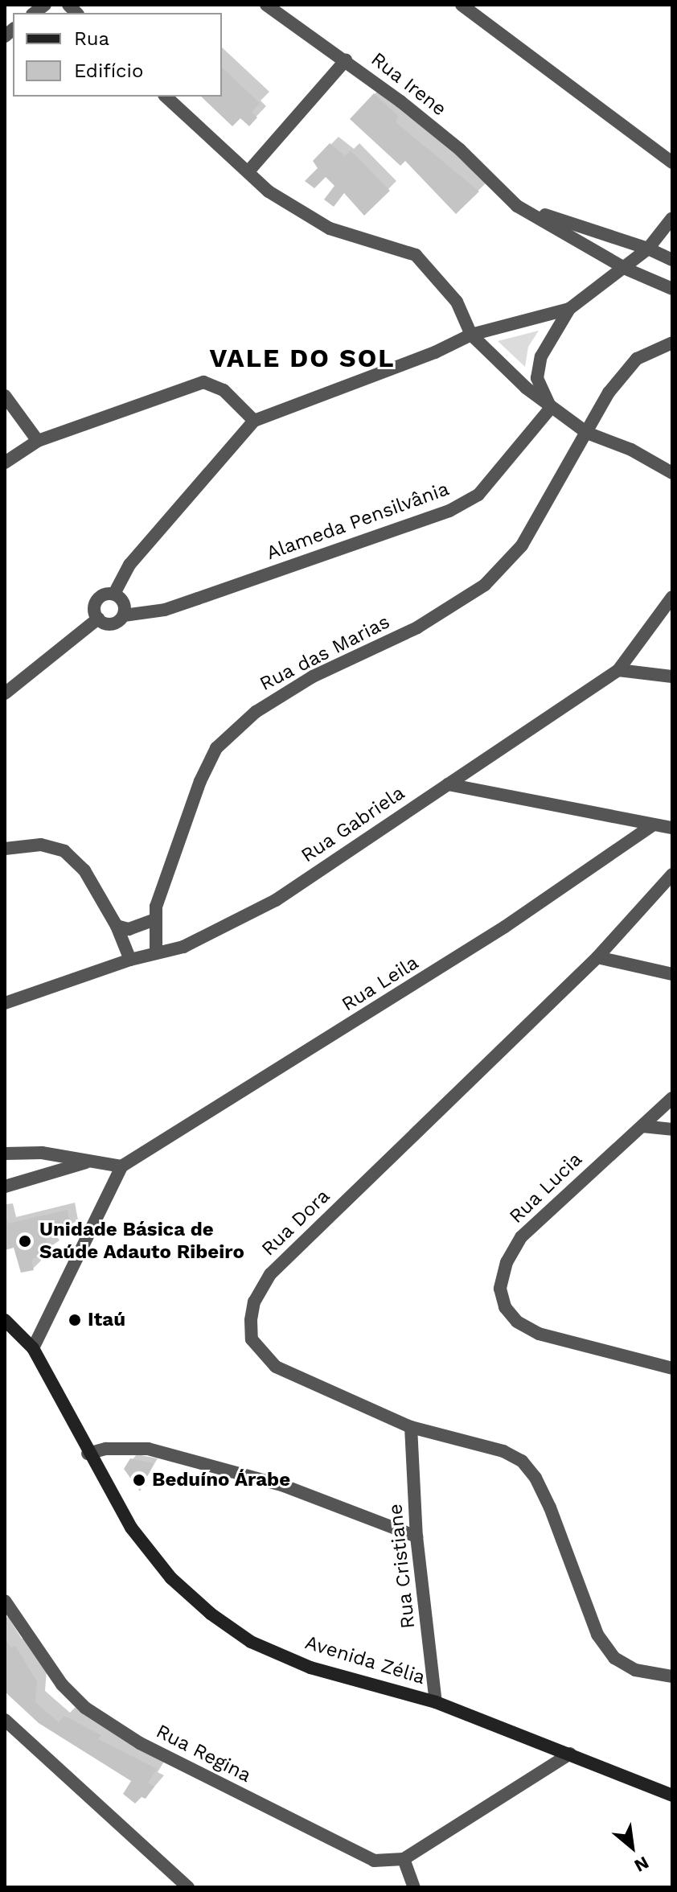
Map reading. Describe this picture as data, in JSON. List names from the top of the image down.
{
  "streets": {
    "main road": ["Avenida Zélia"],
    "street": [
      "Rua Irene",
      "Alameda Pensilvânia",
      "Rua das Marias",
      "Rua Gabriela",
      "Rua Leila",
      "Rua Lucia",
      "Rua Dora",
      "Rua Cristiane",
      "Rua Regina"
    ]
  },
  "crossings": [
    ["Rua das Marias", "Rua Gabriela"],
    ["Rua Dora", "Rua Cristiane"],
    ["Rua Cristiane", "Avenida Zélia"]
  ],
  "districts": ["VALE DO SOL"],
  "places": ["Unidade Básica de Saúde Adauto Ribeiro", "Itaú", "Beduíno Árabe"],
  "legend": ["Rua", "Edifício"],
  "north": "bottom right"
}
